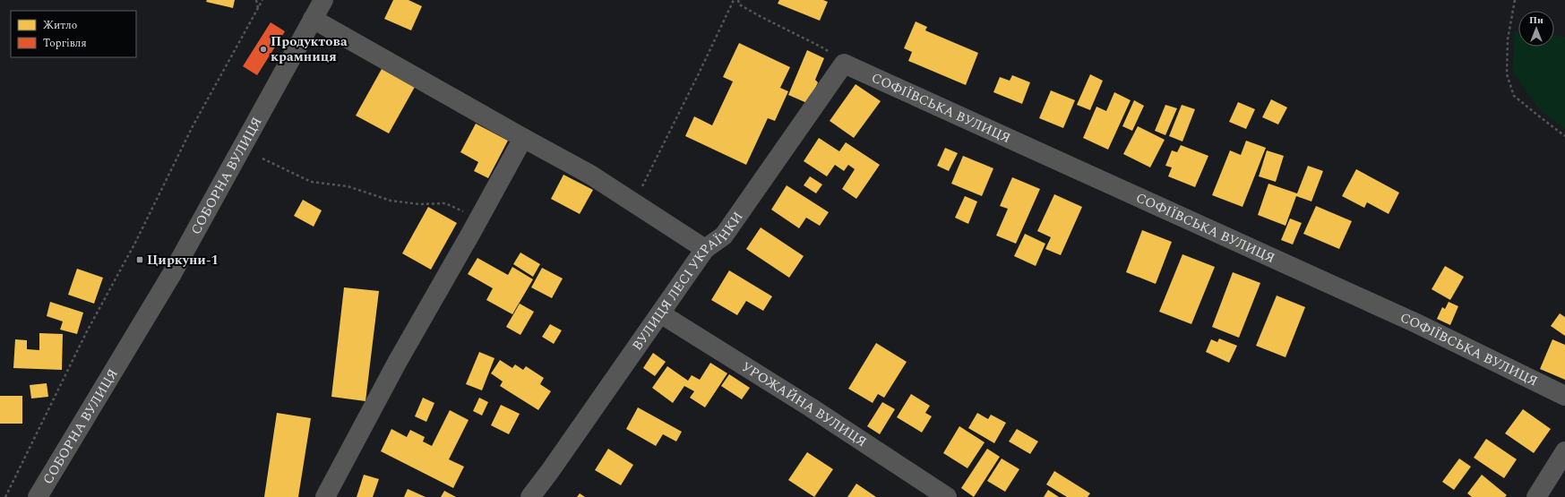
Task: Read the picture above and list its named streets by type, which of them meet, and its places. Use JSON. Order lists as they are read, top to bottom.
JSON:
{
  "streets": {
    "street": [
      "СОФІЇВСЬКА ВУЛИЦЯ",
      "СОБОРНА ВУЛИЦЯ",
      "ВУЛИЦЯ ЛЕСІ УКРАЇНКИ",
      "УРОЖАЙНА ВУЛИЦЯ"
    ]
  },
  "crossings": [
    ["СОФІЇВСЬКА ВУЛИЦЯ", "ВУЛИЦЯ ЛЕСІ УКРАЇНКИ"],
    ["ВУЛИЦЯ ЛЕСІ УКРАЇНКИ", "УРОЖАЙНА ВУЛИЦЯ"]
  ],
  "places": {
    "other": ["Продуктова крамниця"],
    "transit": ["Циркуни-1"]
  },
  "legend": ["Житло", "Торгівля"],
  "north": "top"
}
